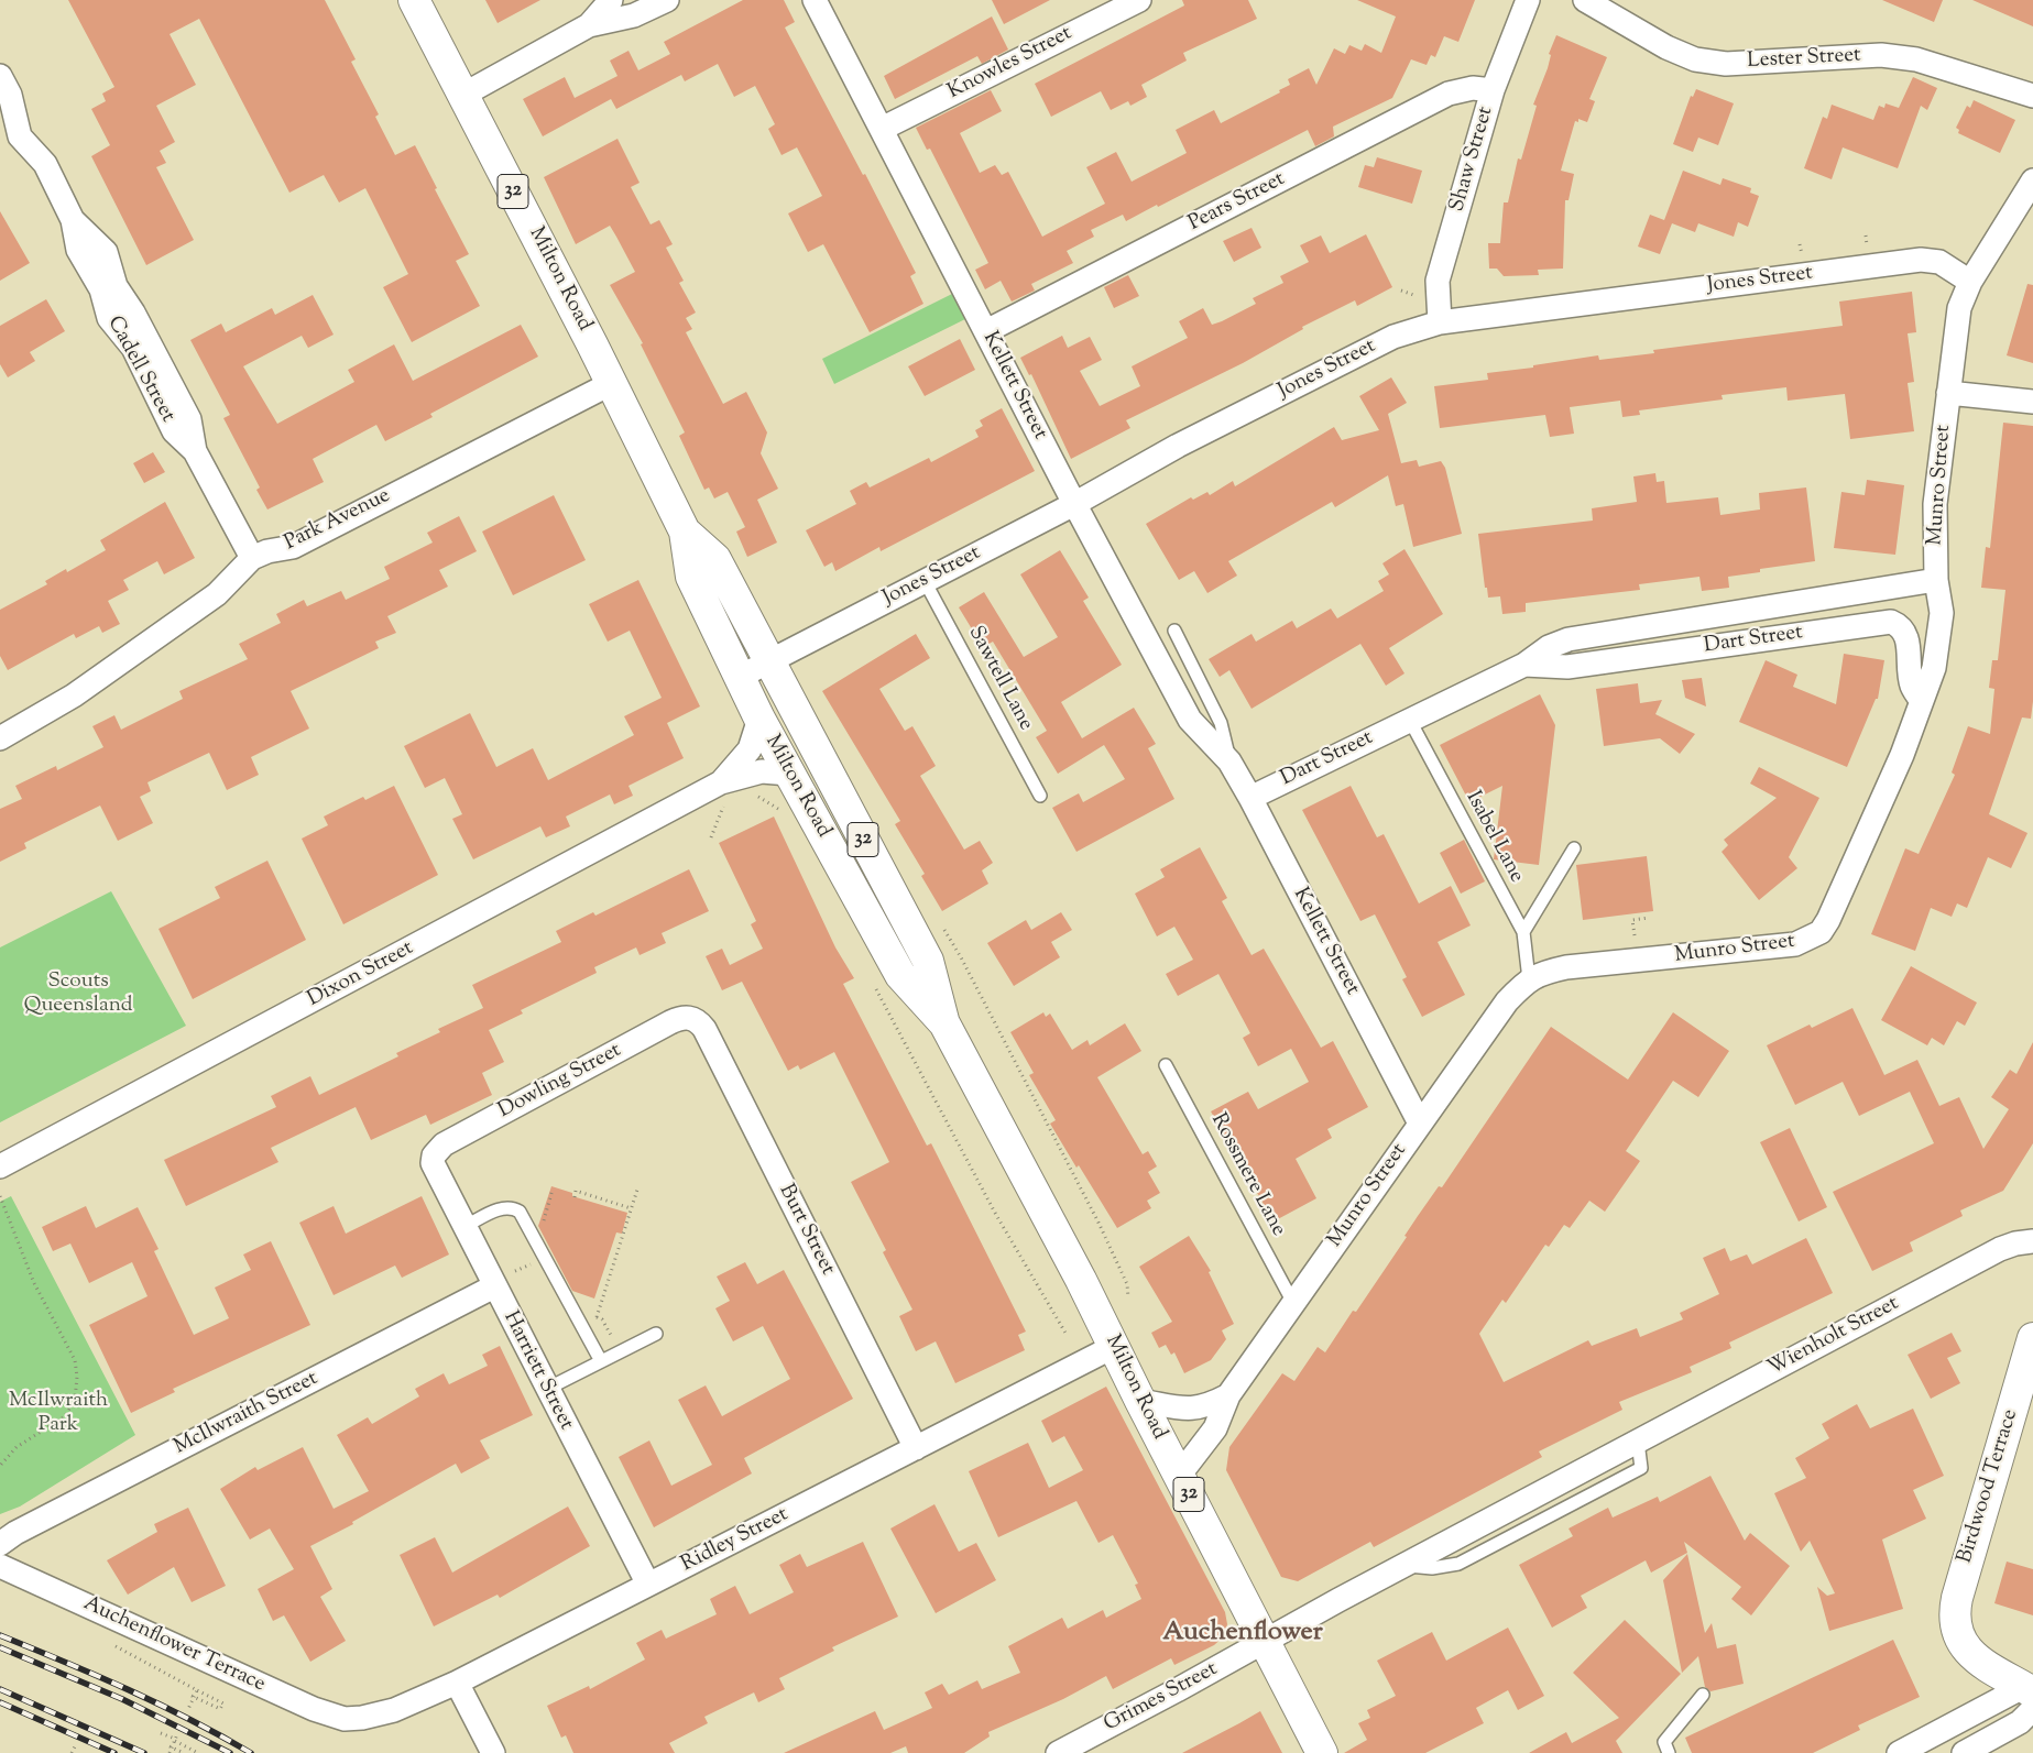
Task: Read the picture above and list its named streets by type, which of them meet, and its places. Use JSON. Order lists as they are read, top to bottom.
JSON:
{
  "streets": {
    "main road": ["32", "Milton Road", "Birdwood Terrace"],
    "street": [
      "Lester Street",
      "Knowles Street",
      "Shaw Street",
      "Pears Street",
      "Jones Street",
      "Cadell Street",
      "Kellett Street",
      "Munro Street",
      "Park Avenue",
      "Dart Street",
      "Dixon Street",
      "Dowling Street",
      "Burt Street",
      "Wienholt Street",
      "Harriett Street",
      "McIlwraith Street",
      "Ridley Street",
      "Auchenflower Terrace",
      "Grimes Street"
    ],
    "lane": ["Sawtell Lane", "Isabel Lane", "Rossmere Lane"]
  },
  "crossings": [
    ["Knowles Street", "Kellett Street"],
    ["Shaw Street", "Pears Street"],
    ["Shaw Street", "Jones Street"],
    ["Pears Street", "Kellett Street"],
    ["Milton Road", "Jones Street"],
    ["Milton Road", "Munro Street"],
    ["Milton Road", "Park Avenue"],
    ["Milton Road", "Dixon Street"],
    ["Milton Road", "Wienholt Street"],
    ["Milton Road", "Ridley Street"],
    ["Milton Road", "Grimes Street"],
    ["Jones Street", "Kellett Street"],
    ["Jones Street", "Munro Street"],
    ["Jones Street", "Sawtell Lane"],
    ["Cadell Street", "Park Avenue"],
    ["Kellett Street", "Munro Street"],
    ["Kellett Street", "Dart Street"],
    ["Munro Street", "Dart Street"],
    ["Munro Street", "Isabel Lane"],
    ["Munro Street", "Rossmere Lane"],
    ["Dart Street", "Isabel Lane"],
    ["Dowling Street", "Burt Street"],
    ["Dowling Street", "Harriett Street"],
    ["Burt Street", "Ridley Street"],
    ["Wienholt Street", "Grimes Street"],
    ["Harriett Street", "McIlwraith Street"],
    ["Harriett Street", "Ridley Street"],
    ["Ridley Street", "Auchenflower Terrace"]
  ],
  "districts": ["Auchenflower"],
  "parks": ["Scouts Queensland", "McIlwraith Park"]
}
